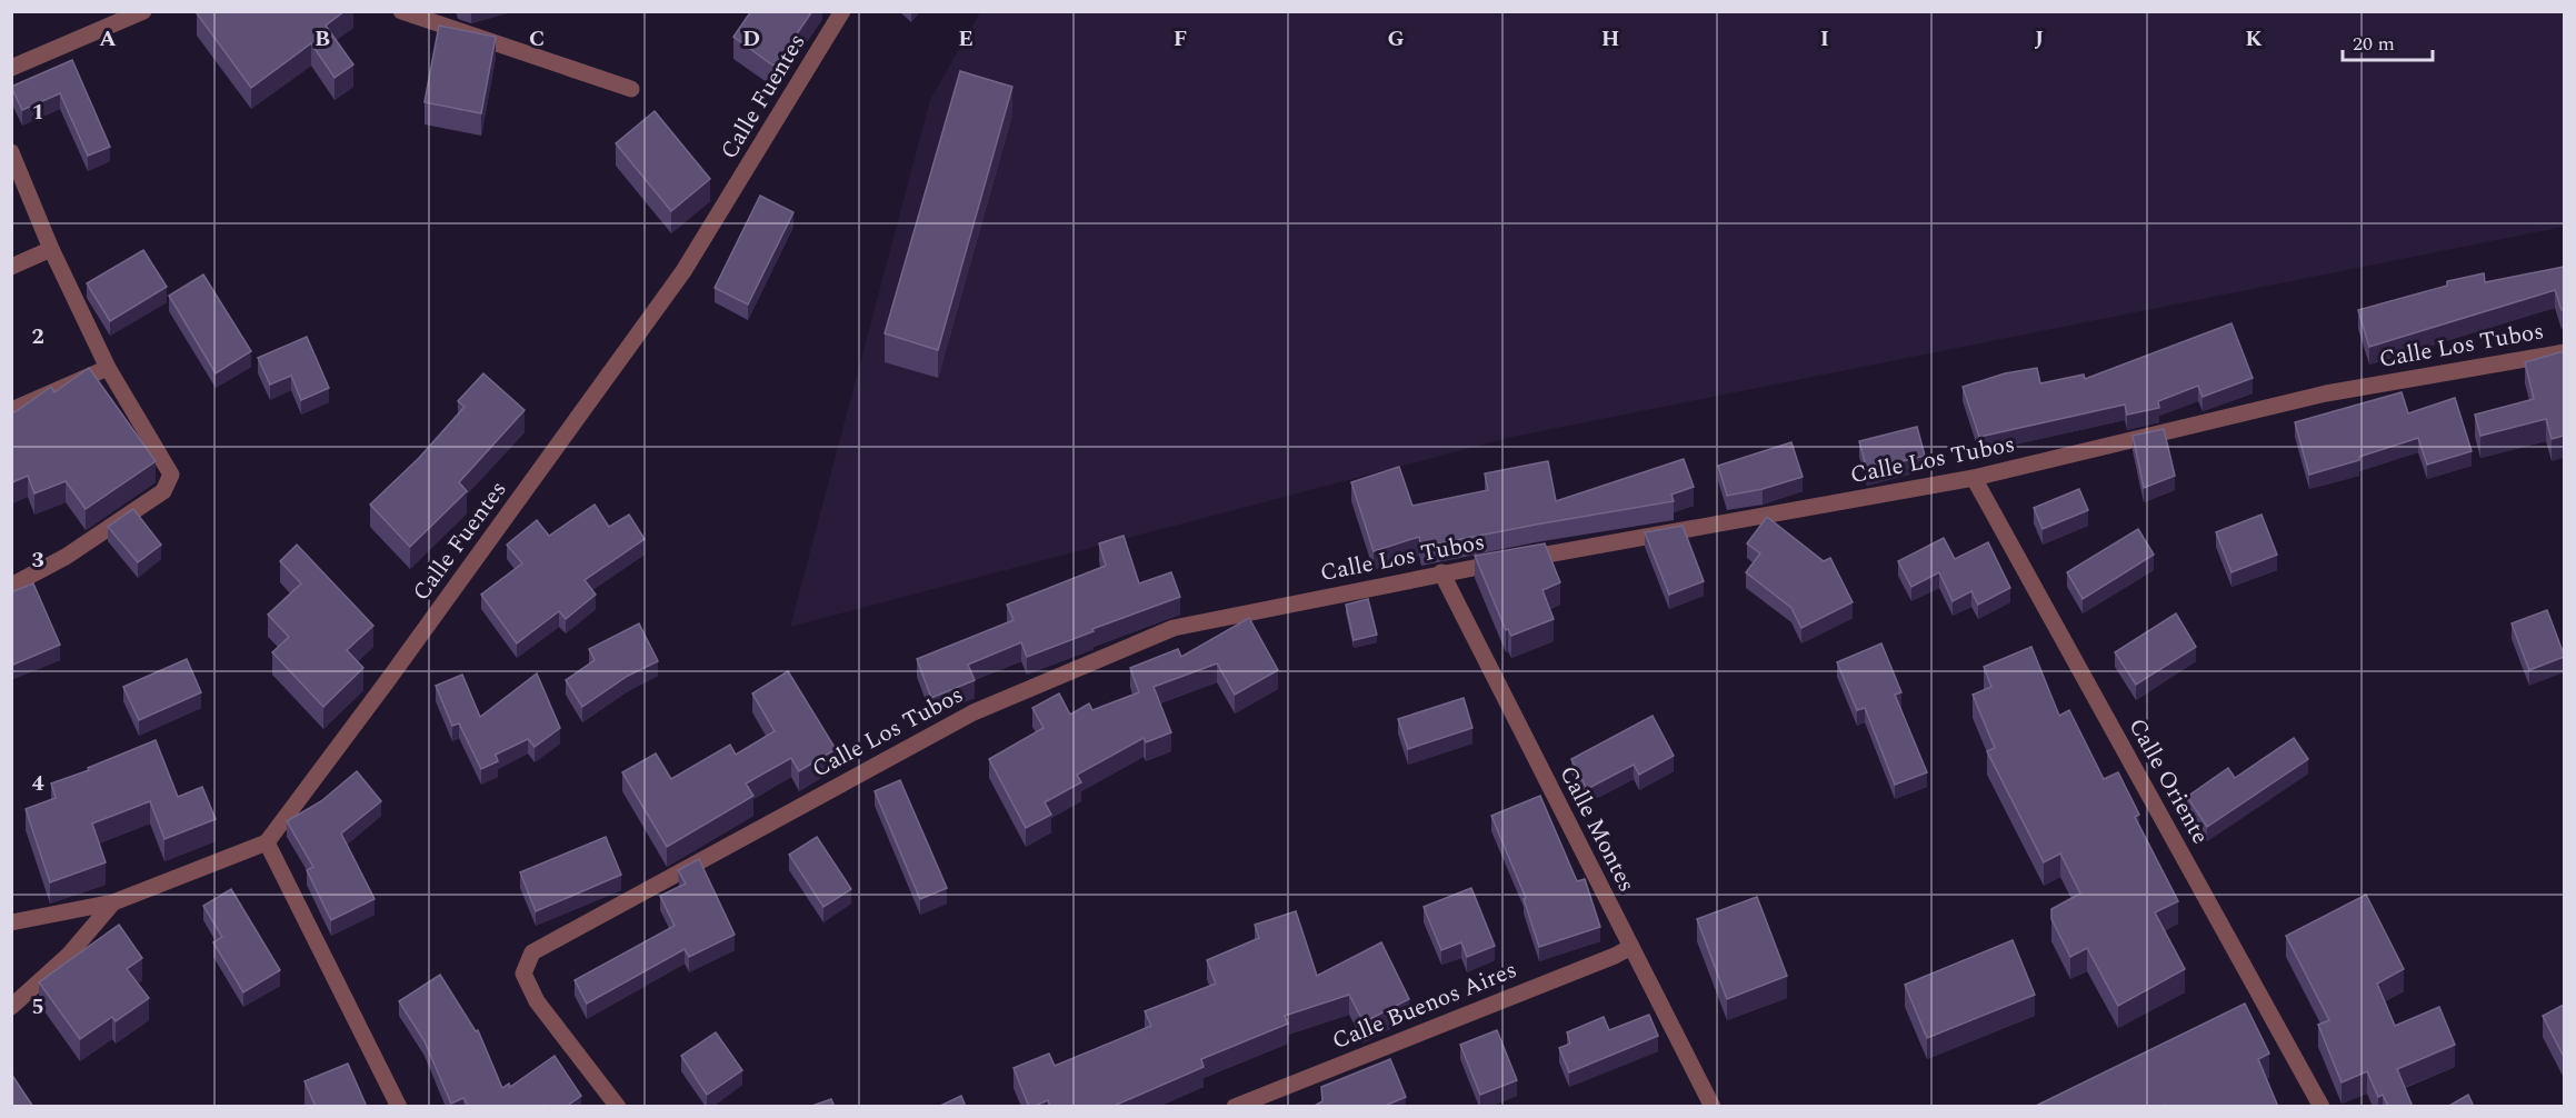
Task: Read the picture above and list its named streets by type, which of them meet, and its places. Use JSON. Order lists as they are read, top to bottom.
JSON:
{
  "streets": {
    "street": [
      "Calle Fuentes",
      "Calle Los Tubos",
      "Calle Oriente",
      "Calle Montes",
      "Calle Buenos Aires"
    ]
  },
  "crossings": [
    ["Calle Los Tubos", "Calle Oriente"],
    ["Calle Los Tubos", "Calle Montes"],
    ["Calle Montes", "Calle Buenos Aires"]
  ],
  "scale_bar": "20 m",
  "grid": {
    "columns": [
      "A",
      "B",
      "C",
      "D",
      "E",
      "F",
      "G",
      "H",
      "I",
      "J",
      "K"
    ],
    "rows": [
      "1",
      "2",
      "3",
      "4",
      "5"
    ]
  }
}
